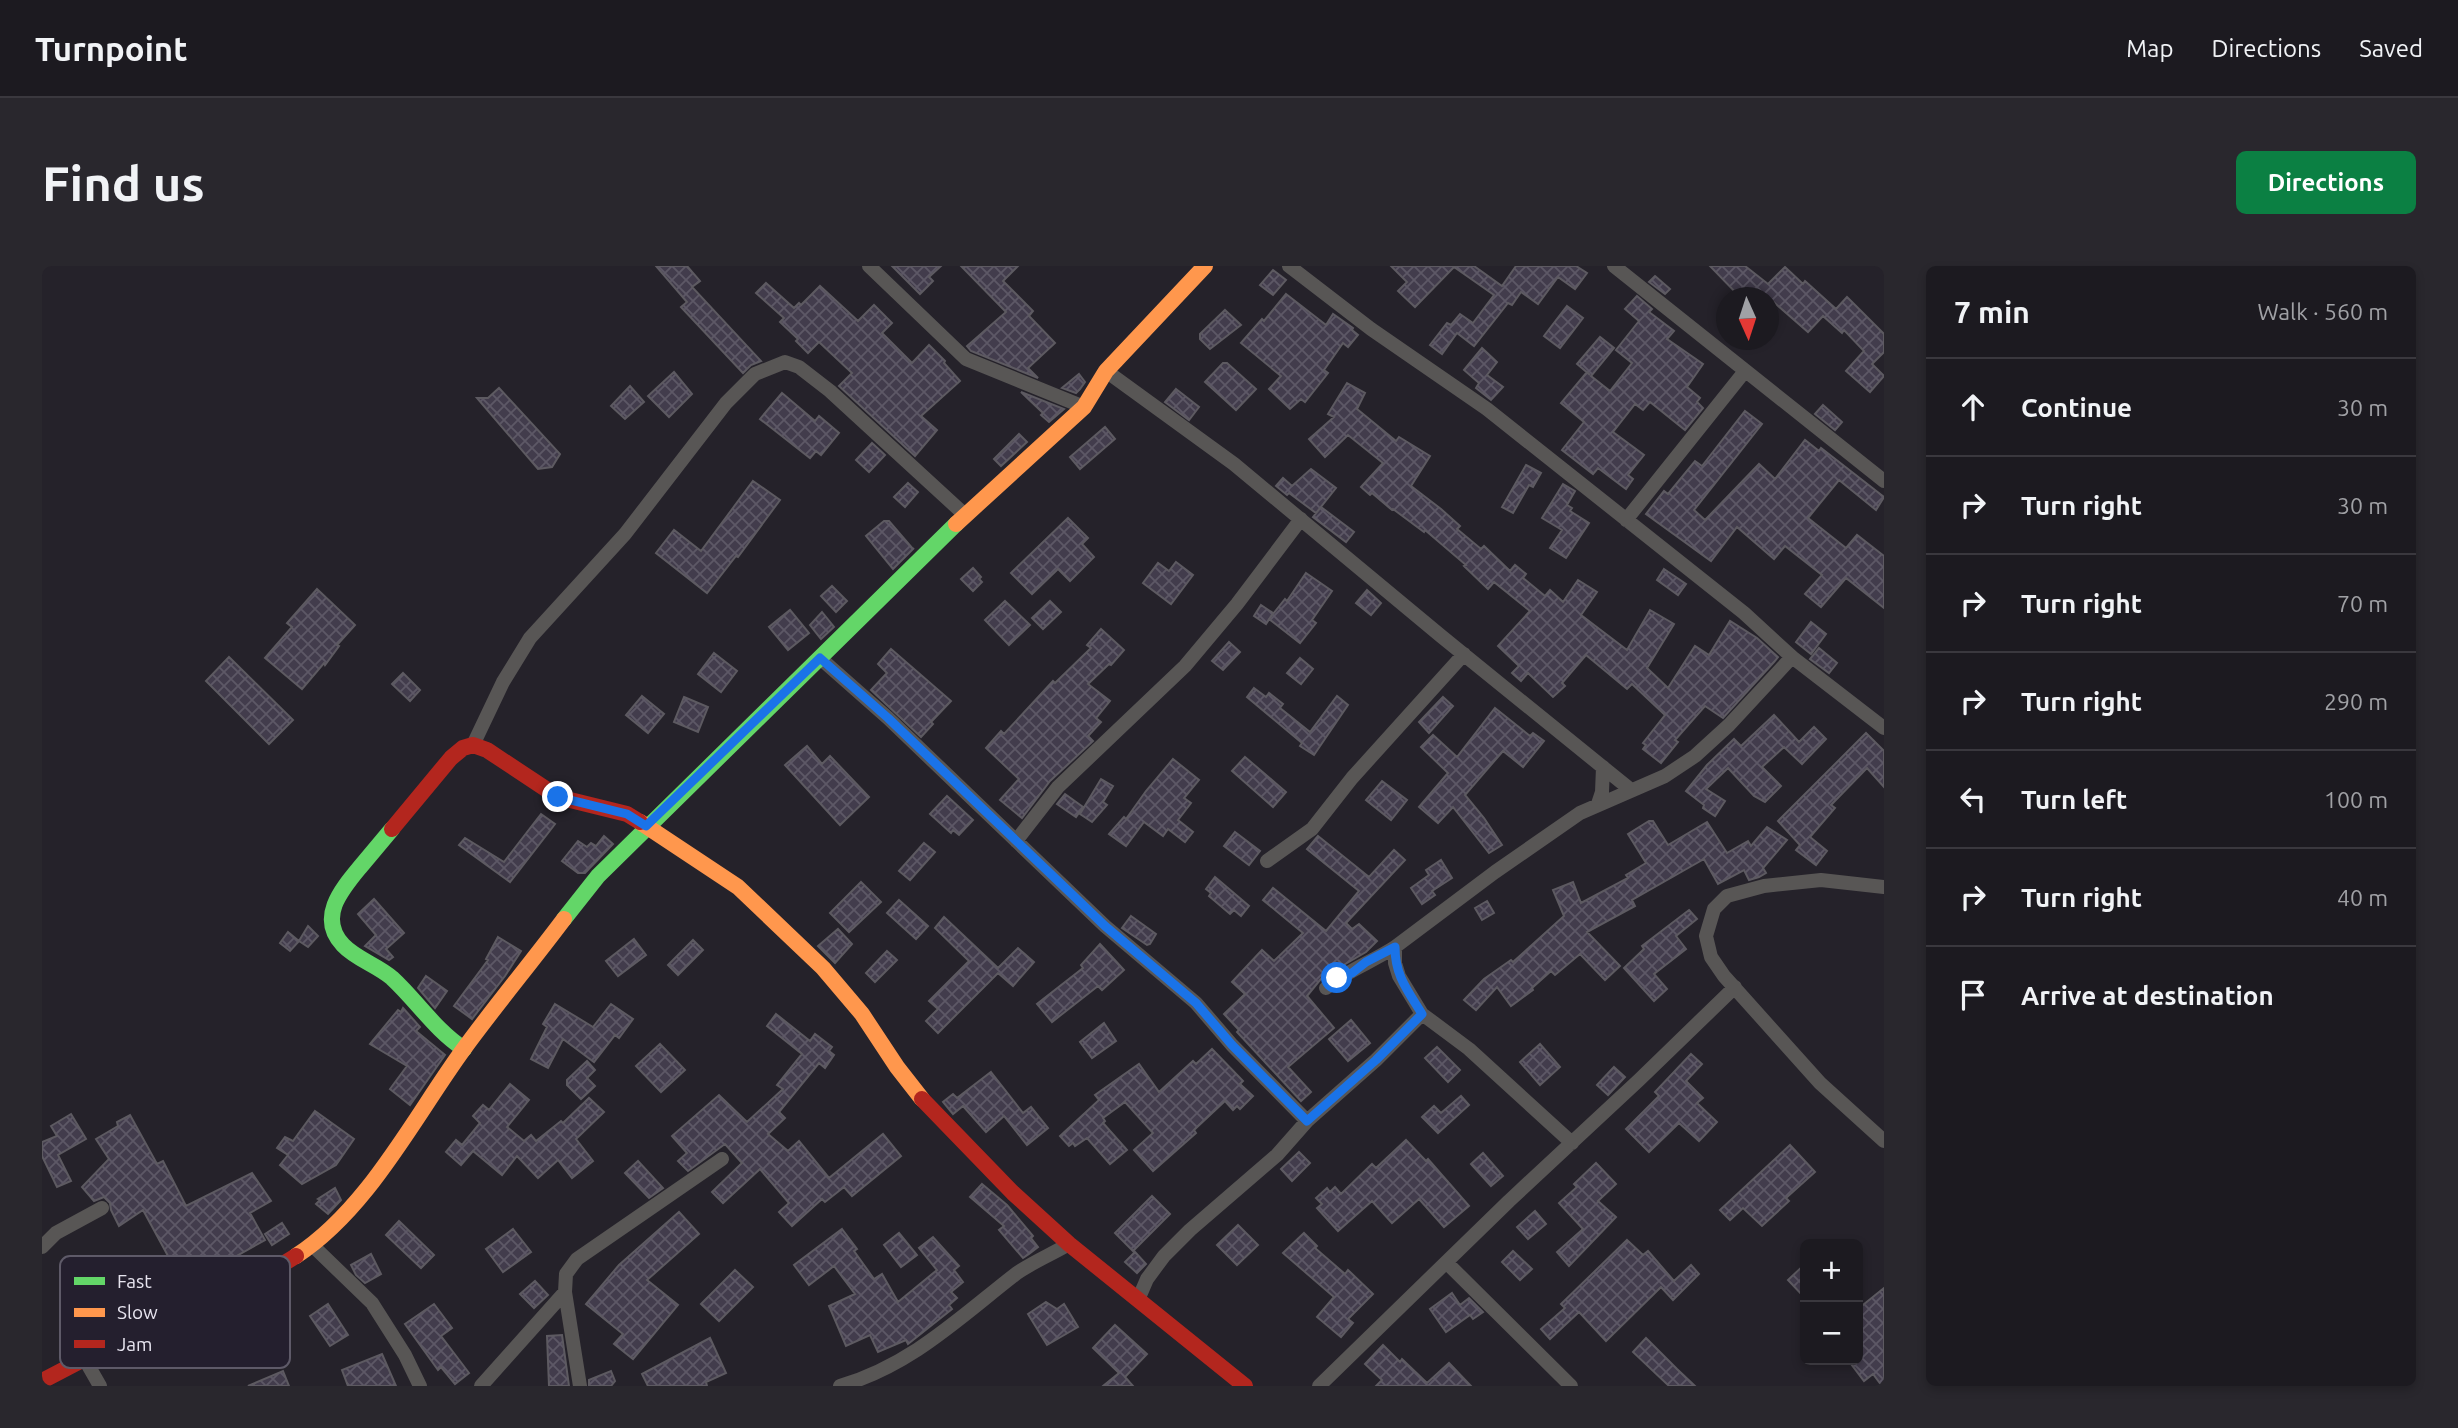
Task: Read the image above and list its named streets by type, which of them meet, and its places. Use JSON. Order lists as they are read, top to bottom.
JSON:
{
  "legend": ["Fast", "Slow", "Jam"],
  "north": "bottom",
  "page": {
    "header": "Turnpoint",
    "nav": ["Map", "Directions", "Saved"],
    "buttons": "Directions",
    "title": "Find us",
    "heading": ["7 min", "Walk · 560 m"],
    "list": [
      ["Continue", "30 m"],
      ["Turn right", "30 m"],
      ["Turn right", "70 m"],
      ["Turn right", "290 m"],
      ["Turn left", "100 m"],
      ["Turn right", "40 m"],
      "Arrive at destination"
    ],
    "map_buttons": ["+", "−"]
  }
}
